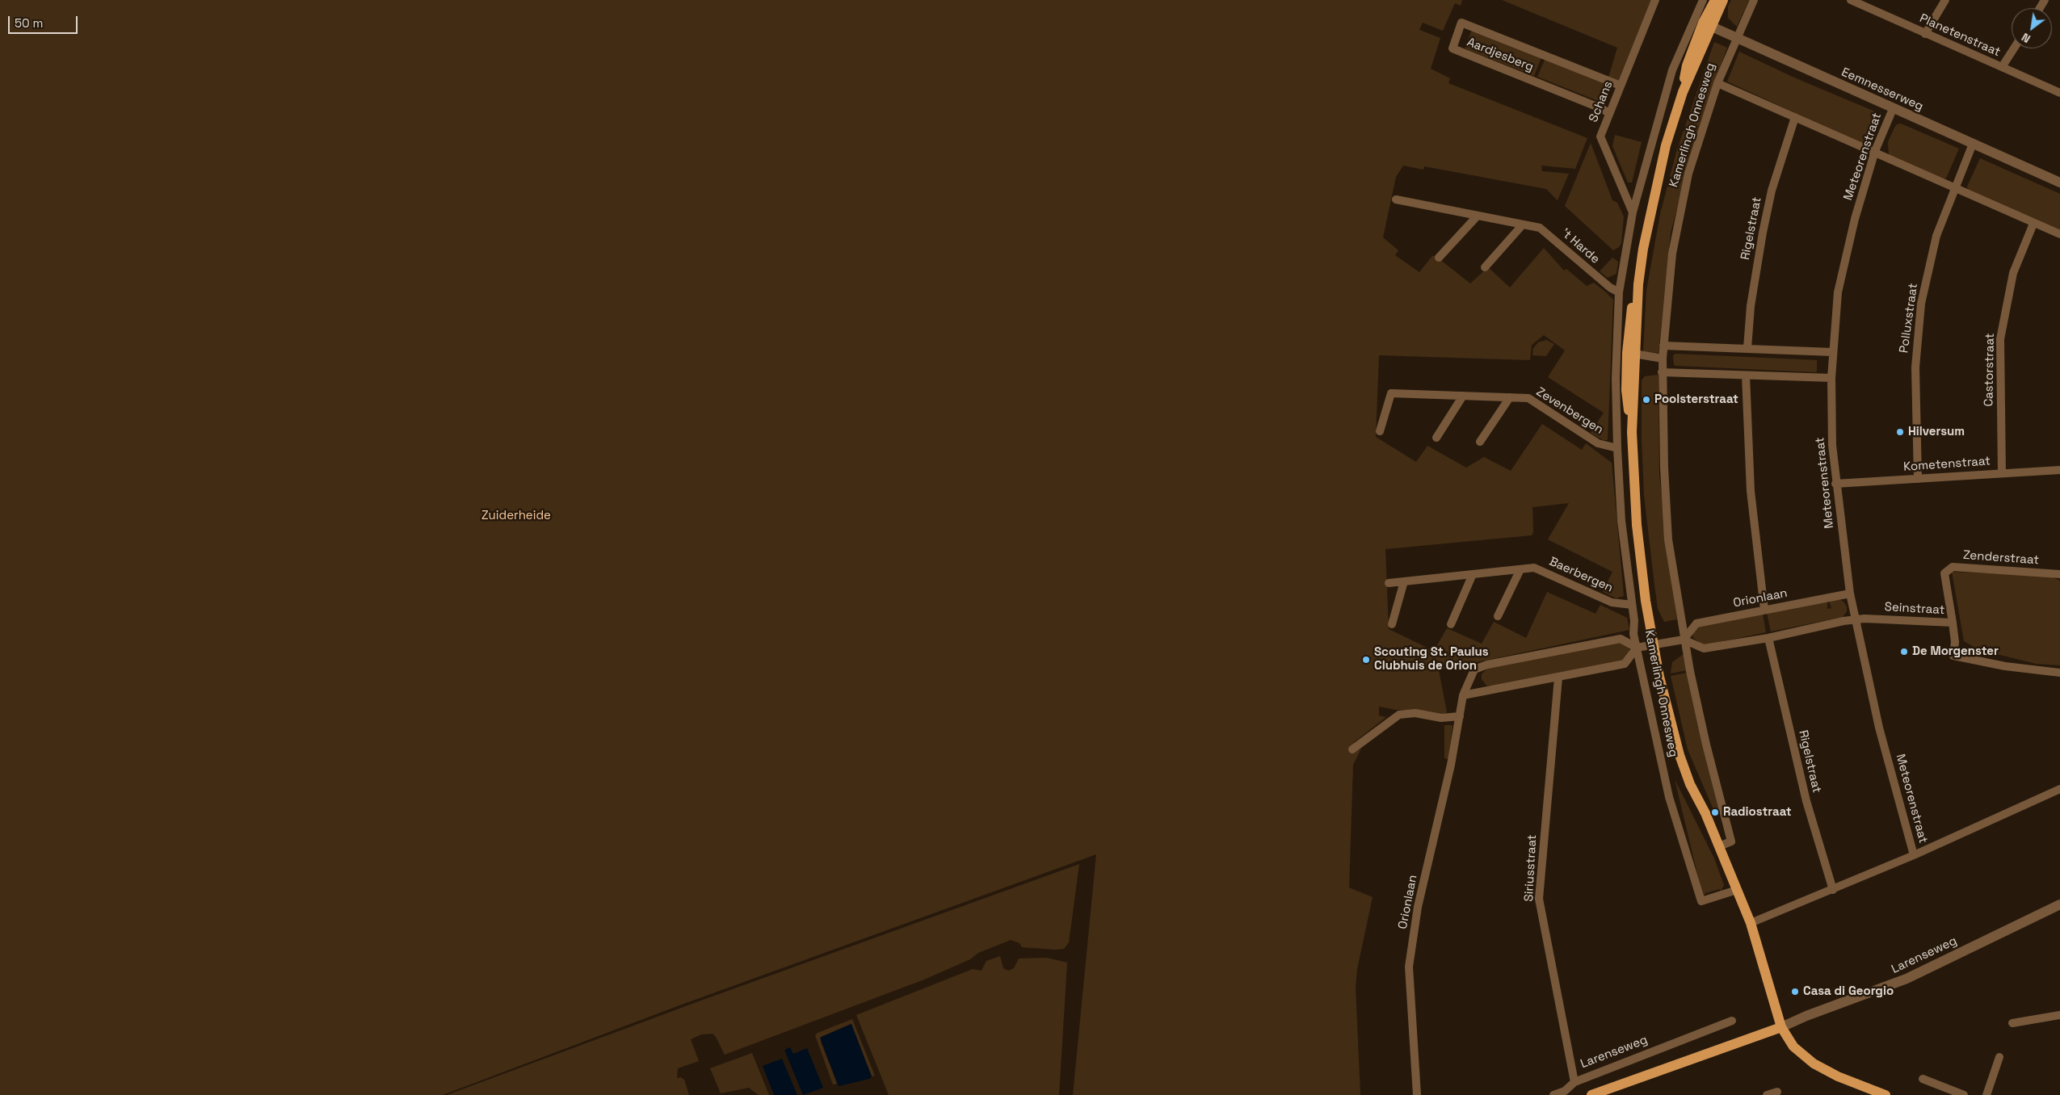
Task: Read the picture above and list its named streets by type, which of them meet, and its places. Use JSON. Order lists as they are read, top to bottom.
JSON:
{
  "streets": {
    "main road": ["Kamerlingh Onnesweg"],
    "street": [
      "Planetenstraat",
      "Aardjesberg",
      "Eemnesserweg",
      "Schans",
      "Meteorenstraat",
      "Rigelstraat",
      "'t Harde",
      "Polluxstraat",
      "Castorstraat",
      "Zevenbergen",
      "Kometenstraat",
      "Zenderstraat",
      "Baerbergen",
      "Orionlaan",
      "Seinstraat",
      "Siriusstraat",
      "Larenseweg"
    ]
  },
  "crossings": [
    ["Aardjesberg", "Schans"],
    ["Eemnesserweg", "Kamerlingh Onnesweg"],
    ["Eemnesserweg", "Meteorenstraat"],
    ["Eemnesserweg", "Polluxstraat"],
    ["Schans", "Kamerlingh Onnesweg"],
    ["Kamerlingh Onnesweg", "'t Harde"],
    ["Kamerlingh Onnesweg", "Zevenbergen"],
    ["Kamerlingh Onnesweg", "Baerbergen"],
    ["Kamerlingh Onnesweg", "Orionlaan"],
    ["Kamerlingh Onnesweg", "Larenseweg"],
    ["Meteorenstraat", "Kometenstraat"],
    ["Meteorenstraat", "Orionlaan"],
    ["Meteorenstraat", "Seinstraat"],
    ["Polluxstraat", "Kometenstraat"],
    ["Castorstraat", "Kometenstraat"],
    ["Zenderstraat", "Seinstraat"],
    ["Siriusstraat", "Larenseweg"]
  ],
  "parks": ["Zuiderheide"],
  "places": [
    "Poolsterstraat",
    "Hilversum",
    "De Morgenster",
    "Scouting St. Paulus Clubhuis de Orion",
    "Radiostraat",
    "Casa di Georgio"
  ],
  "scale_bar": "50 m",
  "north": "bottom left"
}
